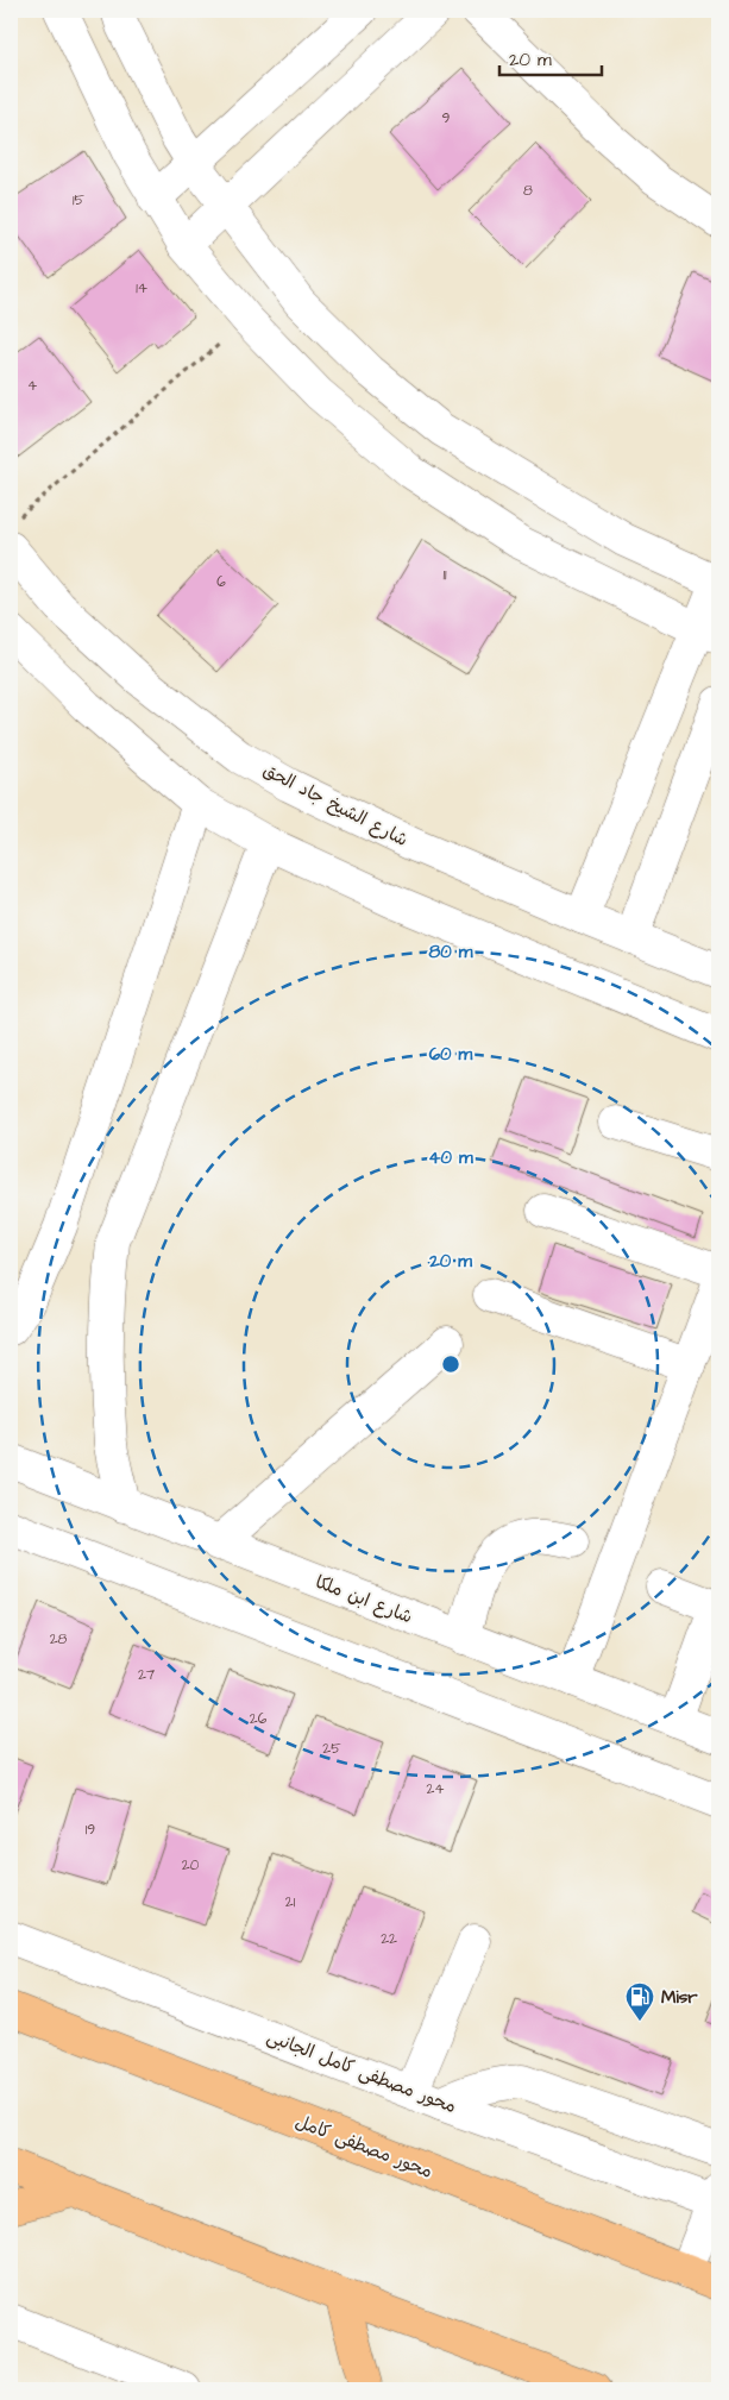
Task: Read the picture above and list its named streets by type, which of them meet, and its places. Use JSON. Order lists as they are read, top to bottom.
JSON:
{
  "streets": {
    "main road": ["محور مصطفى كامل"],
    "street": ["شارع الشيخ جاد الحق", "شارع ابن ملكا", "محور مصطفى كامل الجانبى"]
  },
  "places": {
    "fuel station": ["Misr"]
  },
  "house_numbers": [
    "9",
    "8",
    "15",
    "14",
    "4",
    "11",
    "6",
    "28",
    "27",
    "26",
    "25",
    "24",
    "19",
    "20",
    "21",
    "22"
  ],
  "scale_bar": "20 m",
  "rings": [
    "80 m",
    "60 m",
    "40 m",
    "20 m"
  ]
}
